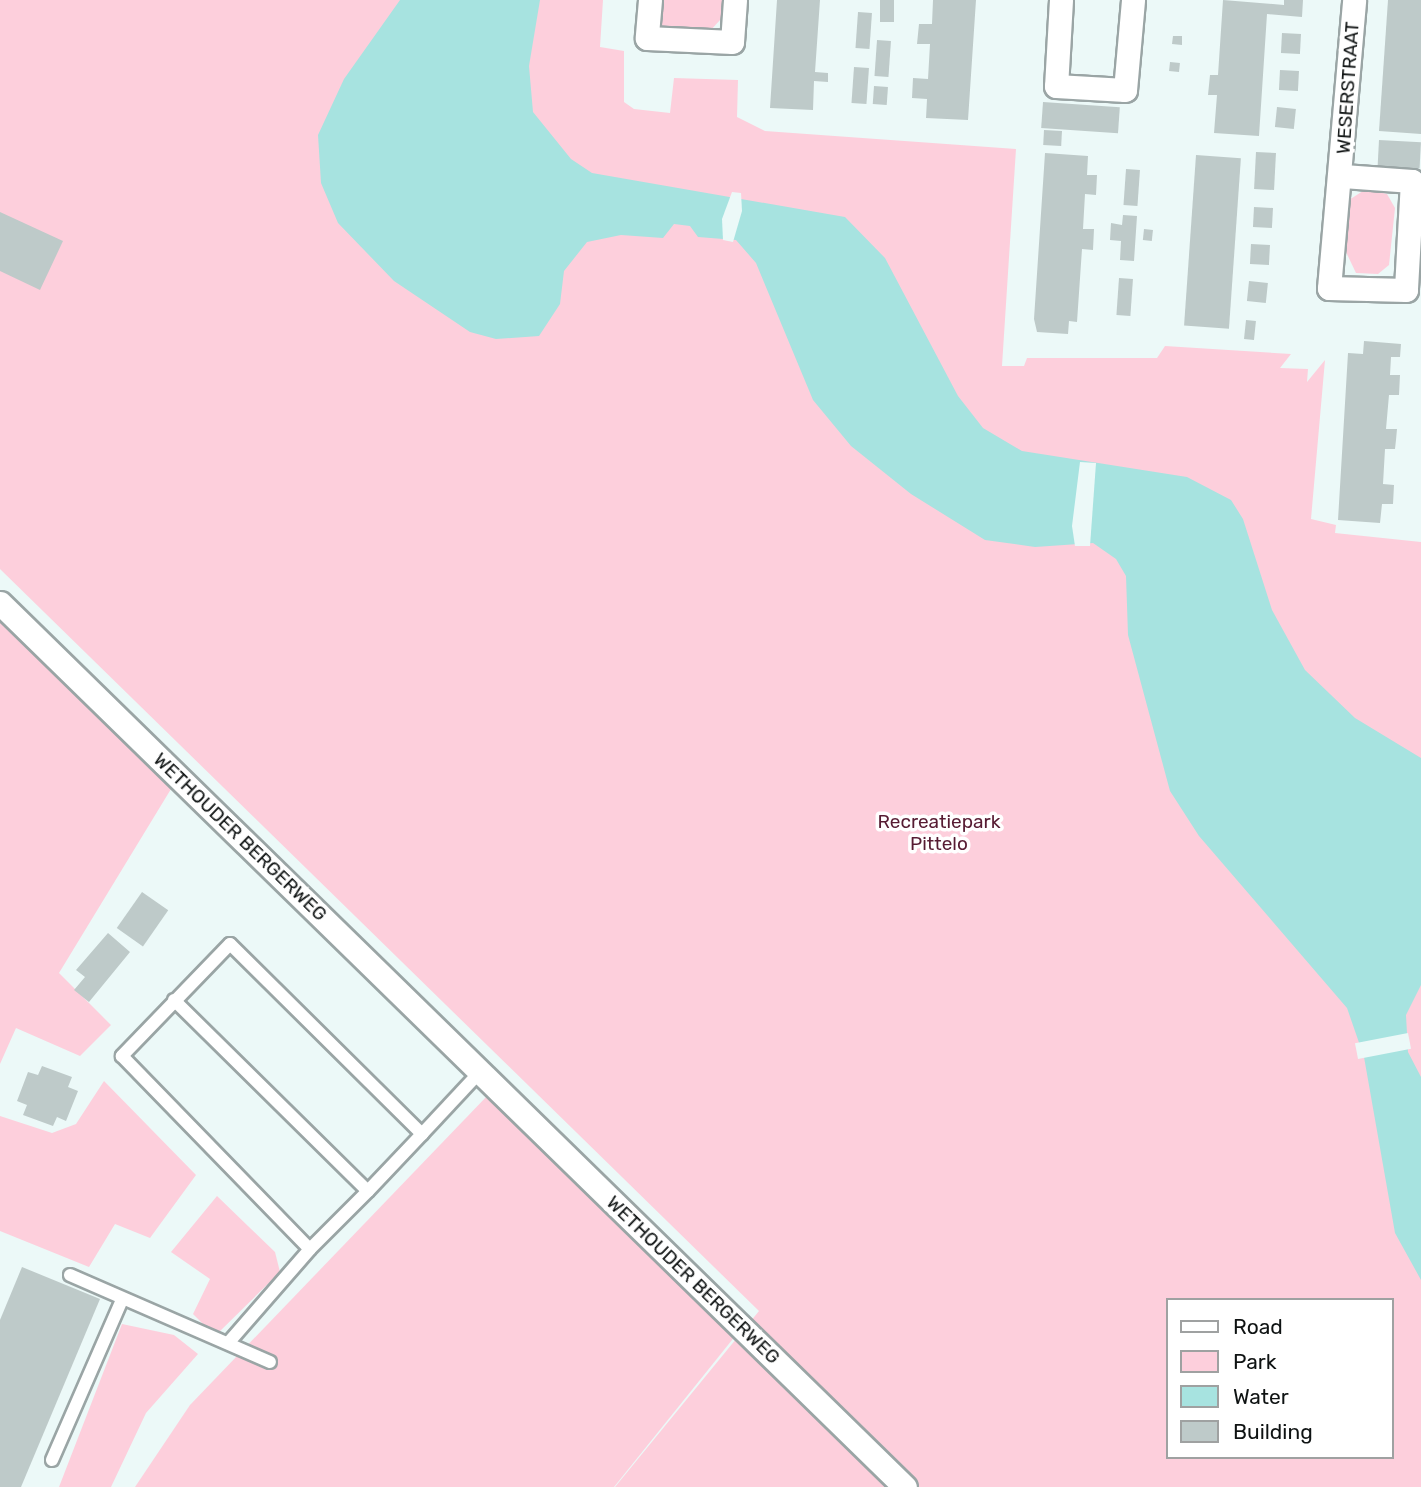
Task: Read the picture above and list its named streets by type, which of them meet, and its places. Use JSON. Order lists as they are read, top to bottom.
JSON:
{
  "streets": {
    "street": ["WESERSTRAAT", "WETHOUDER BERGERWEG"]
  },
  "parks": ["Recreatiepark Pittelo"],
  "legend": [
    "Road",
    "Park",
    "Water",
    "Building"
  ]
}
